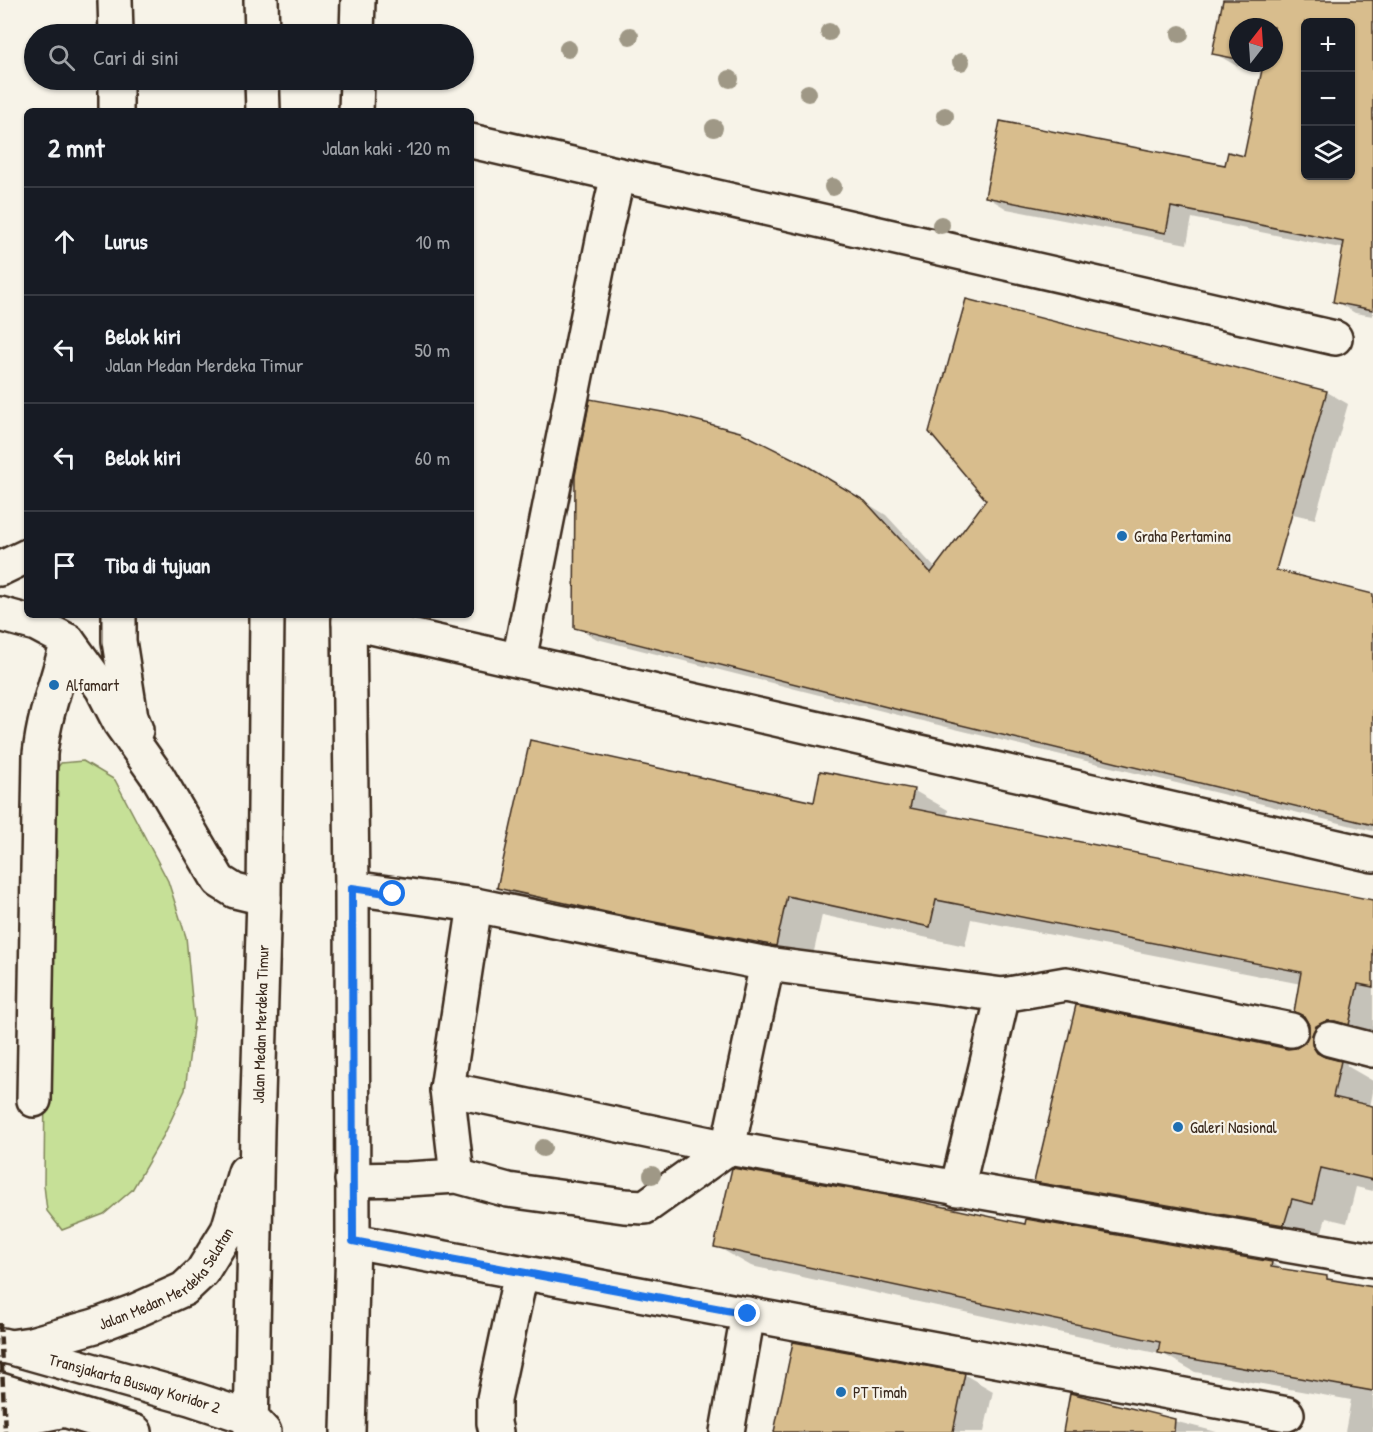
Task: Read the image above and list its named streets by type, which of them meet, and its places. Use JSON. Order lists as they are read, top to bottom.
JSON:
{
  "streets": {
    "main road": ["Jalan Medan Merdeka Timur", "Jalan Medan Merdeka Selatan", "Transjakarta Busway Koridor 2"]
  },
  "crossings": [
    ["Jalan Medan Merdeka Timur", "Jalan Medan Merdeka Selatan"],
    ["Jalan Medan Merdeka Timur", "Transjakarta Busway Koridor 2"],
    ["Jalan Medan Merdeka Selatan", "Transjakarta Busway Koridor 2"]
  ],
  "places": [
    "Graha Pertamina",
    "Alfamart",
    "Galeri Nasional",
    "PT Timah"
  ],
  "north": "top",
  "page": {
    "map_buttons": ["+", "−"],
    "search": "Cari di sini",
    "heading": ["2 mnt", "Jalan kaki · 120 m"],
    "list": [
      ["Lurus", "10 m"],
      ["Belok kiri", "Jalan Medan Merdeka Timur", "50 m"],
      ["Belok kiri", "60 m"],
      "Tiba di tujuan"
    ]
  }
}
